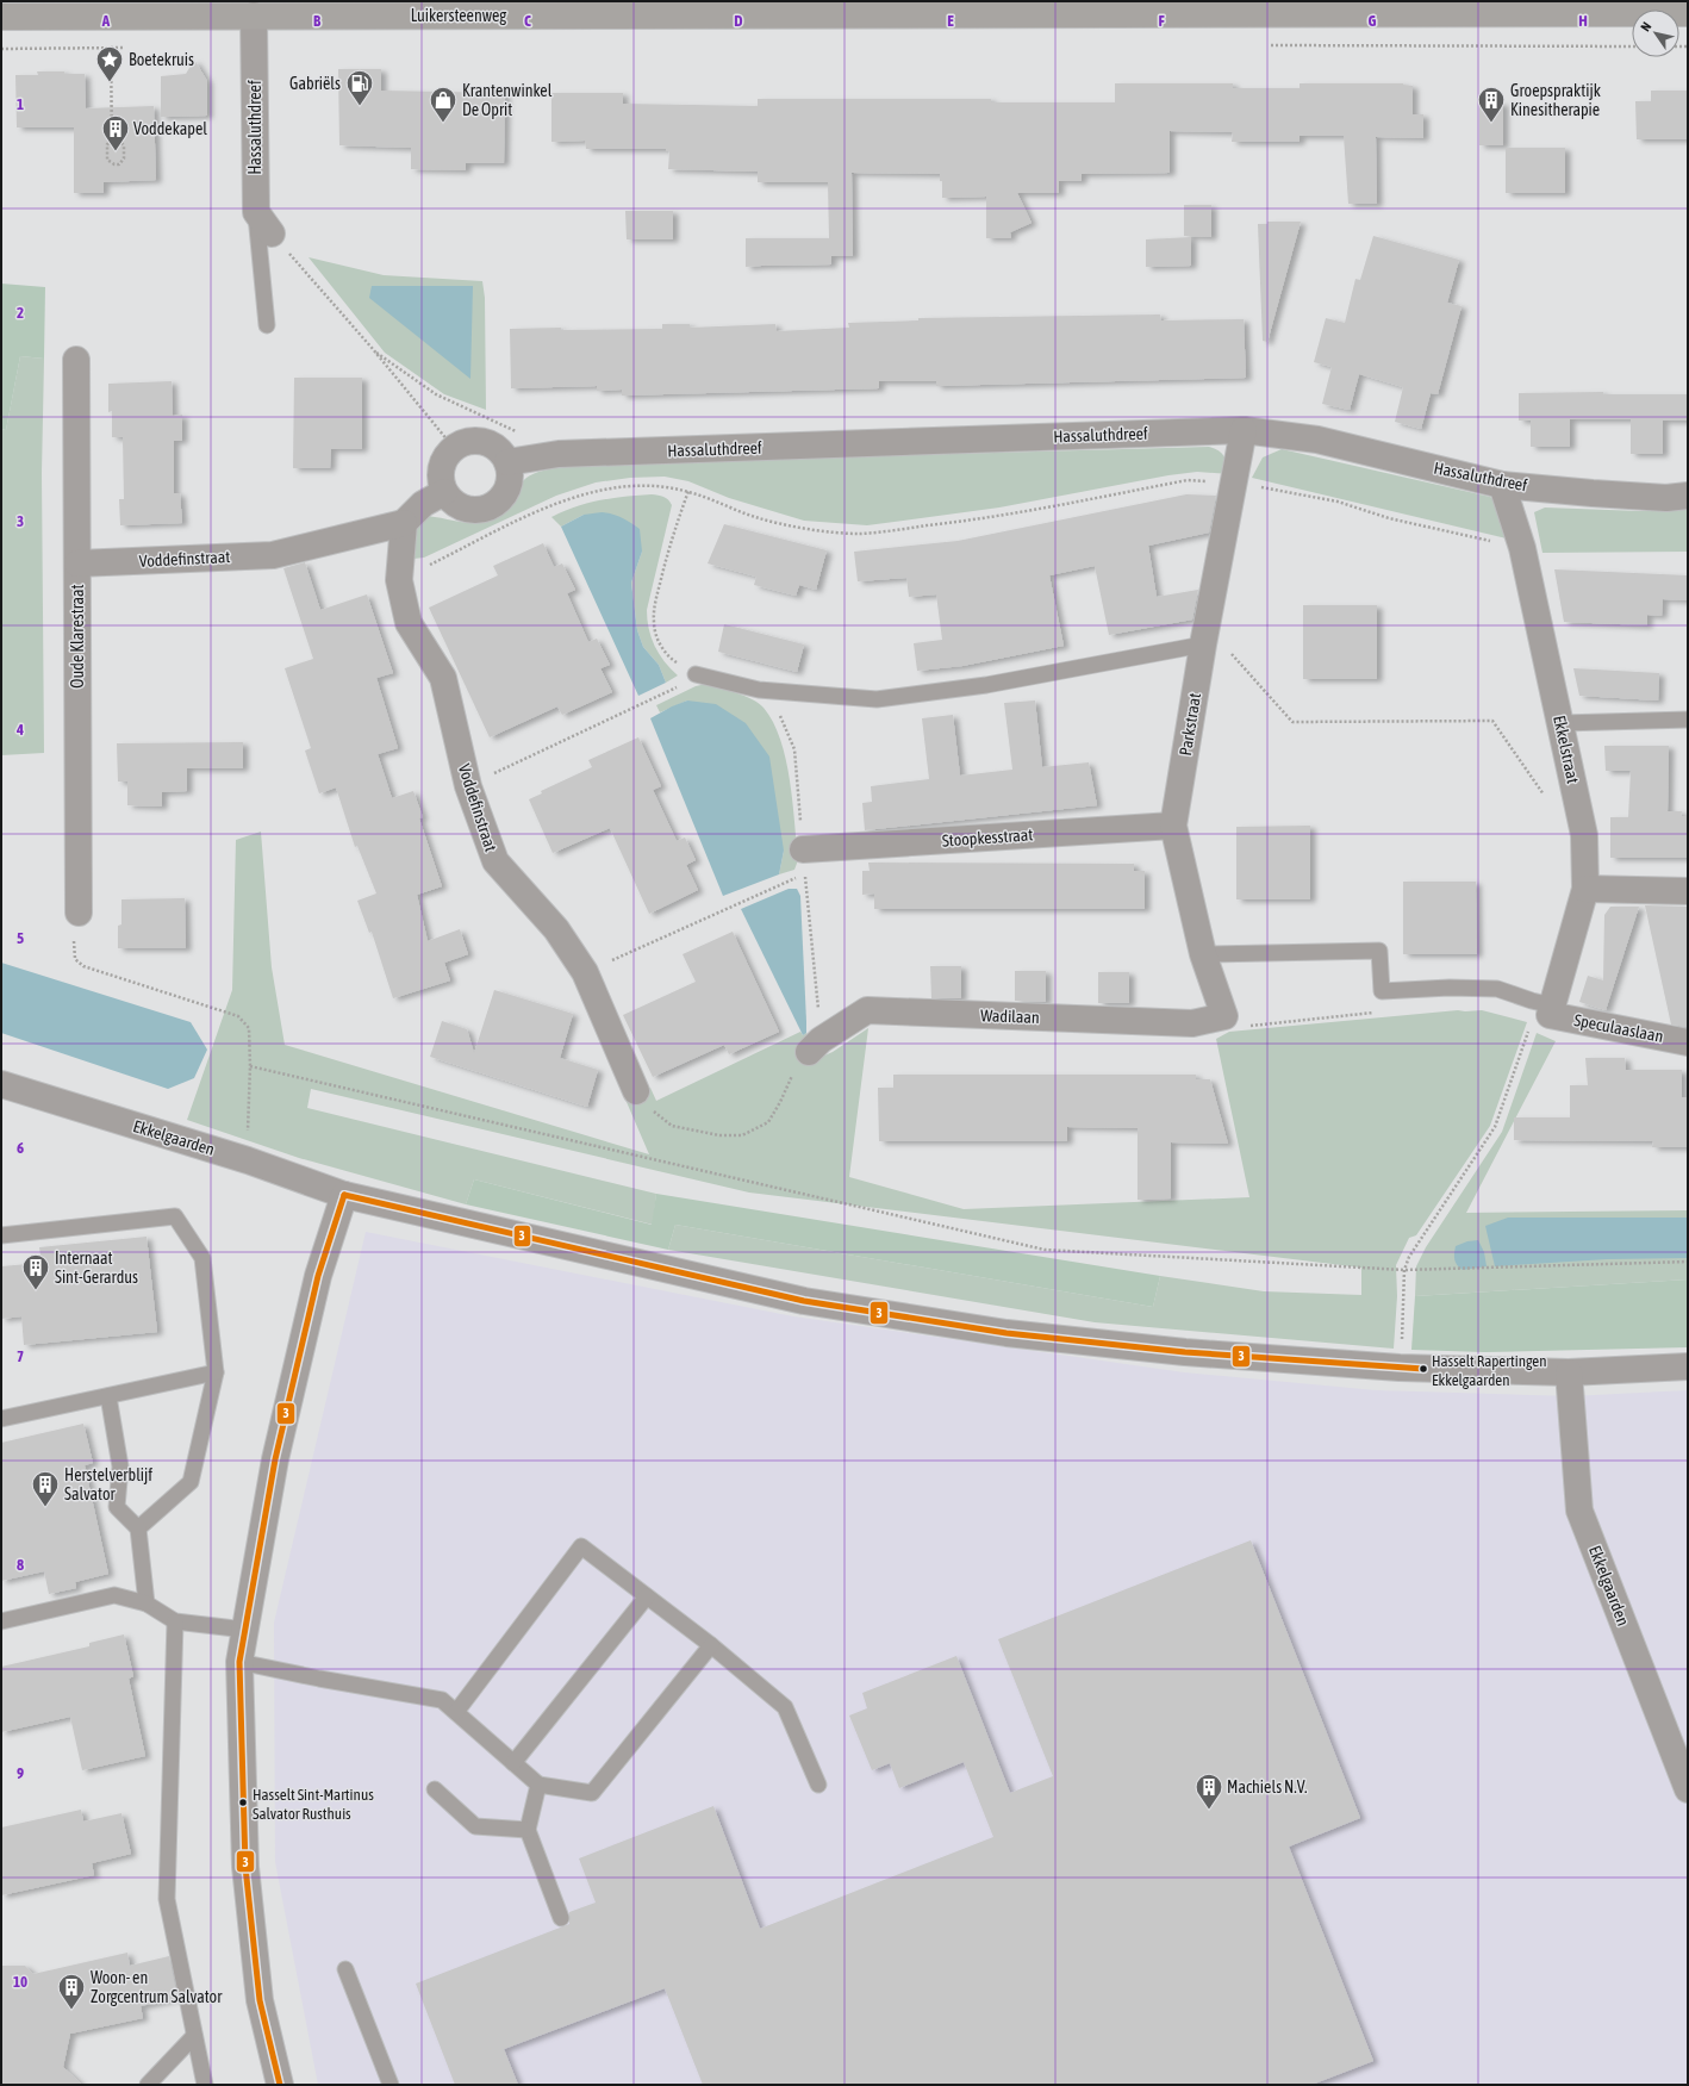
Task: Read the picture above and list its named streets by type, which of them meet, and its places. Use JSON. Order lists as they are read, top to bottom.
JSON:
{
  "streets": {
    "main road": ["Luikersteenweg"],
    "street": [
      "Hassaluthdreef",
      "Voddefinstraat",
      "Oude Klarestraat",
      "Parkstraat",
      "Ekkelstraat",
      "Stoopkesstraat",
      "Wadilaan",
      "Speculaaslaan",
      "Ekkelgaarden"
    ]
  },
  "crossings": [
    ["Luikersteenweg", "Hassaluthdreef"],
    ["Hassaluthdreef", "Parkstraat"],
    ["Hassaluthdreef", "Ekkelstraat"],
    ["Voddefinstraat", "Oude Klarestraat"],
    ["Parkstraat", "Stoopkesstraat"],
    ["Parkstraat", "Wadilaan"],
    ["Ekkelstraat", "Speculaaslaan"]
  ],
  "places": {
    "place": ["Boetekruis"],
    "fuel station": ["Gabriëls"],
    "shop": ["Krantenwinkel De Oprit"],
    "building": [
      "Groepspraktijk Kinesitherapie",
      "Voddekapel",
      "Internaat Sint-Gerardus",
      "Herstelverblijf Salvator",
      "Machiels N.V.",
      "Woon- en Zorgcentrum Salvator"
    ],
    "other": ["Hasselt Rapertingen Ekkelgaarden", "Hasselt Sint-Martinus Salvator Rusthuis"]
  },
  "lines": ["transit line 3"],
  "north": "top left",
  "grid": {
    "columns": [
      "A",
      "B",
      "C",
      "D",
      "E",
      "F",
      "G",
      "H"
    ],
    "rows": [
      "1",
      "2",
      "3",
      "4",
      "5",
      "6",
      "7",
      "8",
      "9",
      "10"
    ]
  }
}
